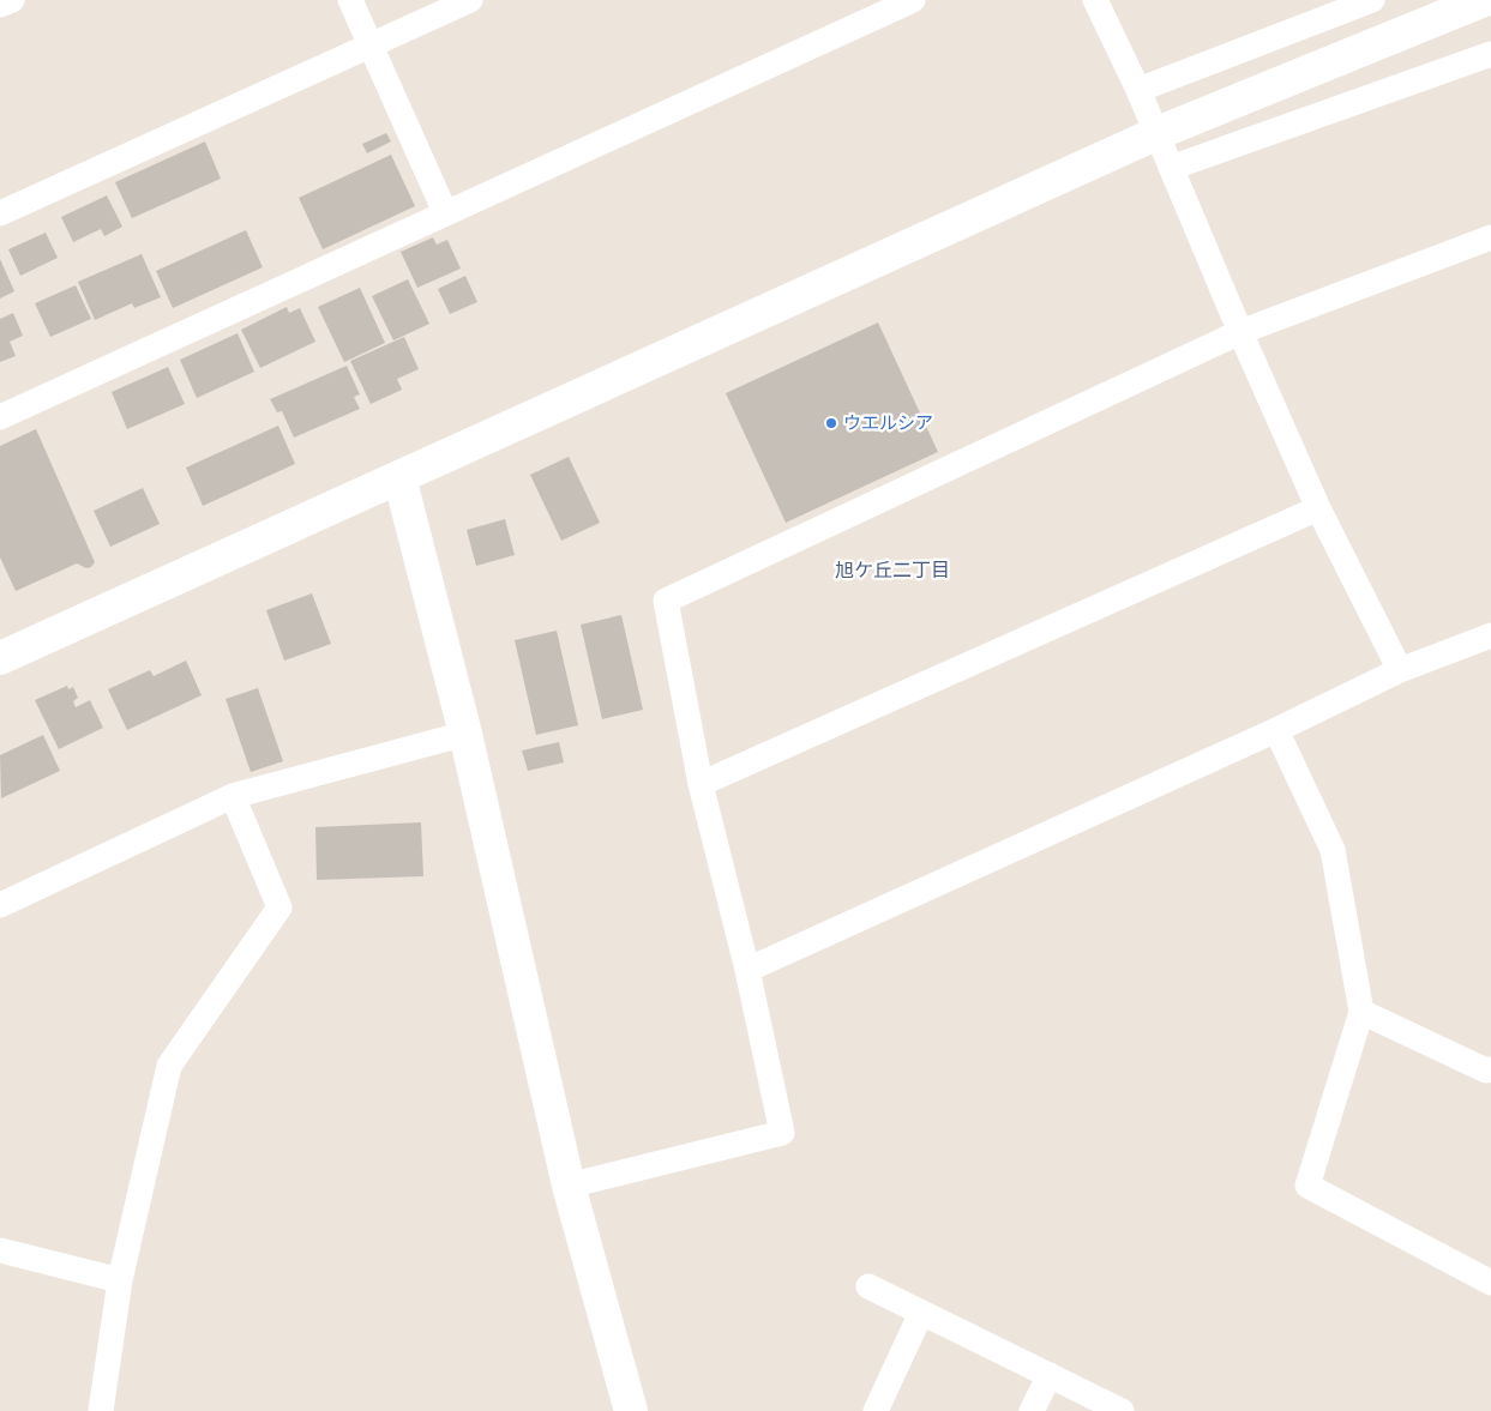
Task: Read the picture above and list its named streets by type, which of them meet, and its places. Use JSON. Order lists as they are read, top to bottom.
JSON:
{
  "districts": ["旭ケ丘二丁目"],
  "places": ["ウエルシア"]
}
